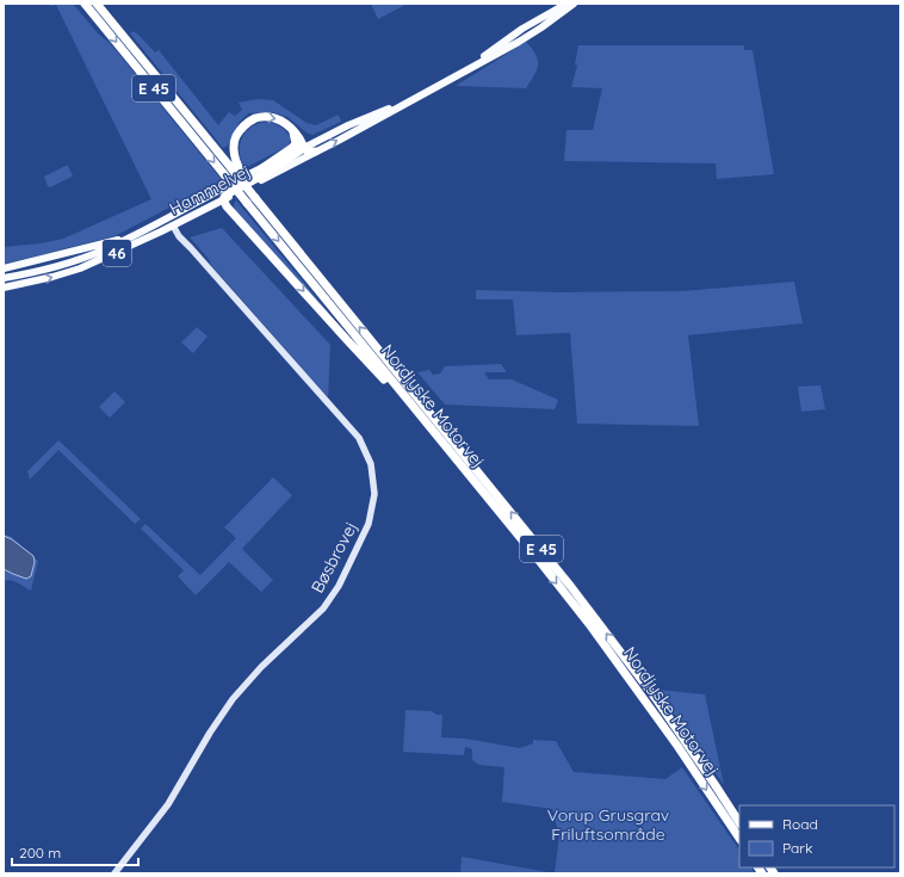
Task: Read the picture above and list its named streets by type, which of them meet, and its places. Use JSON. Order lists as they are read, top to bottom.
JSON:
{
  "streets": {
    "highway": ["E 45", "Nordjyske Motorvej"],
    "main road": ["Hammelvej", "46"],
    "street": ["Bøsbrovej"]
  },
  "crossings": [
    ["Hammelvej", "Bøsbrovej"]
  ],
  "parks": ["Vorup Grusgrav Friluftsområde"],
  "legend": ["Road", "Park"],
  "scale_bar": "200 m"
}
